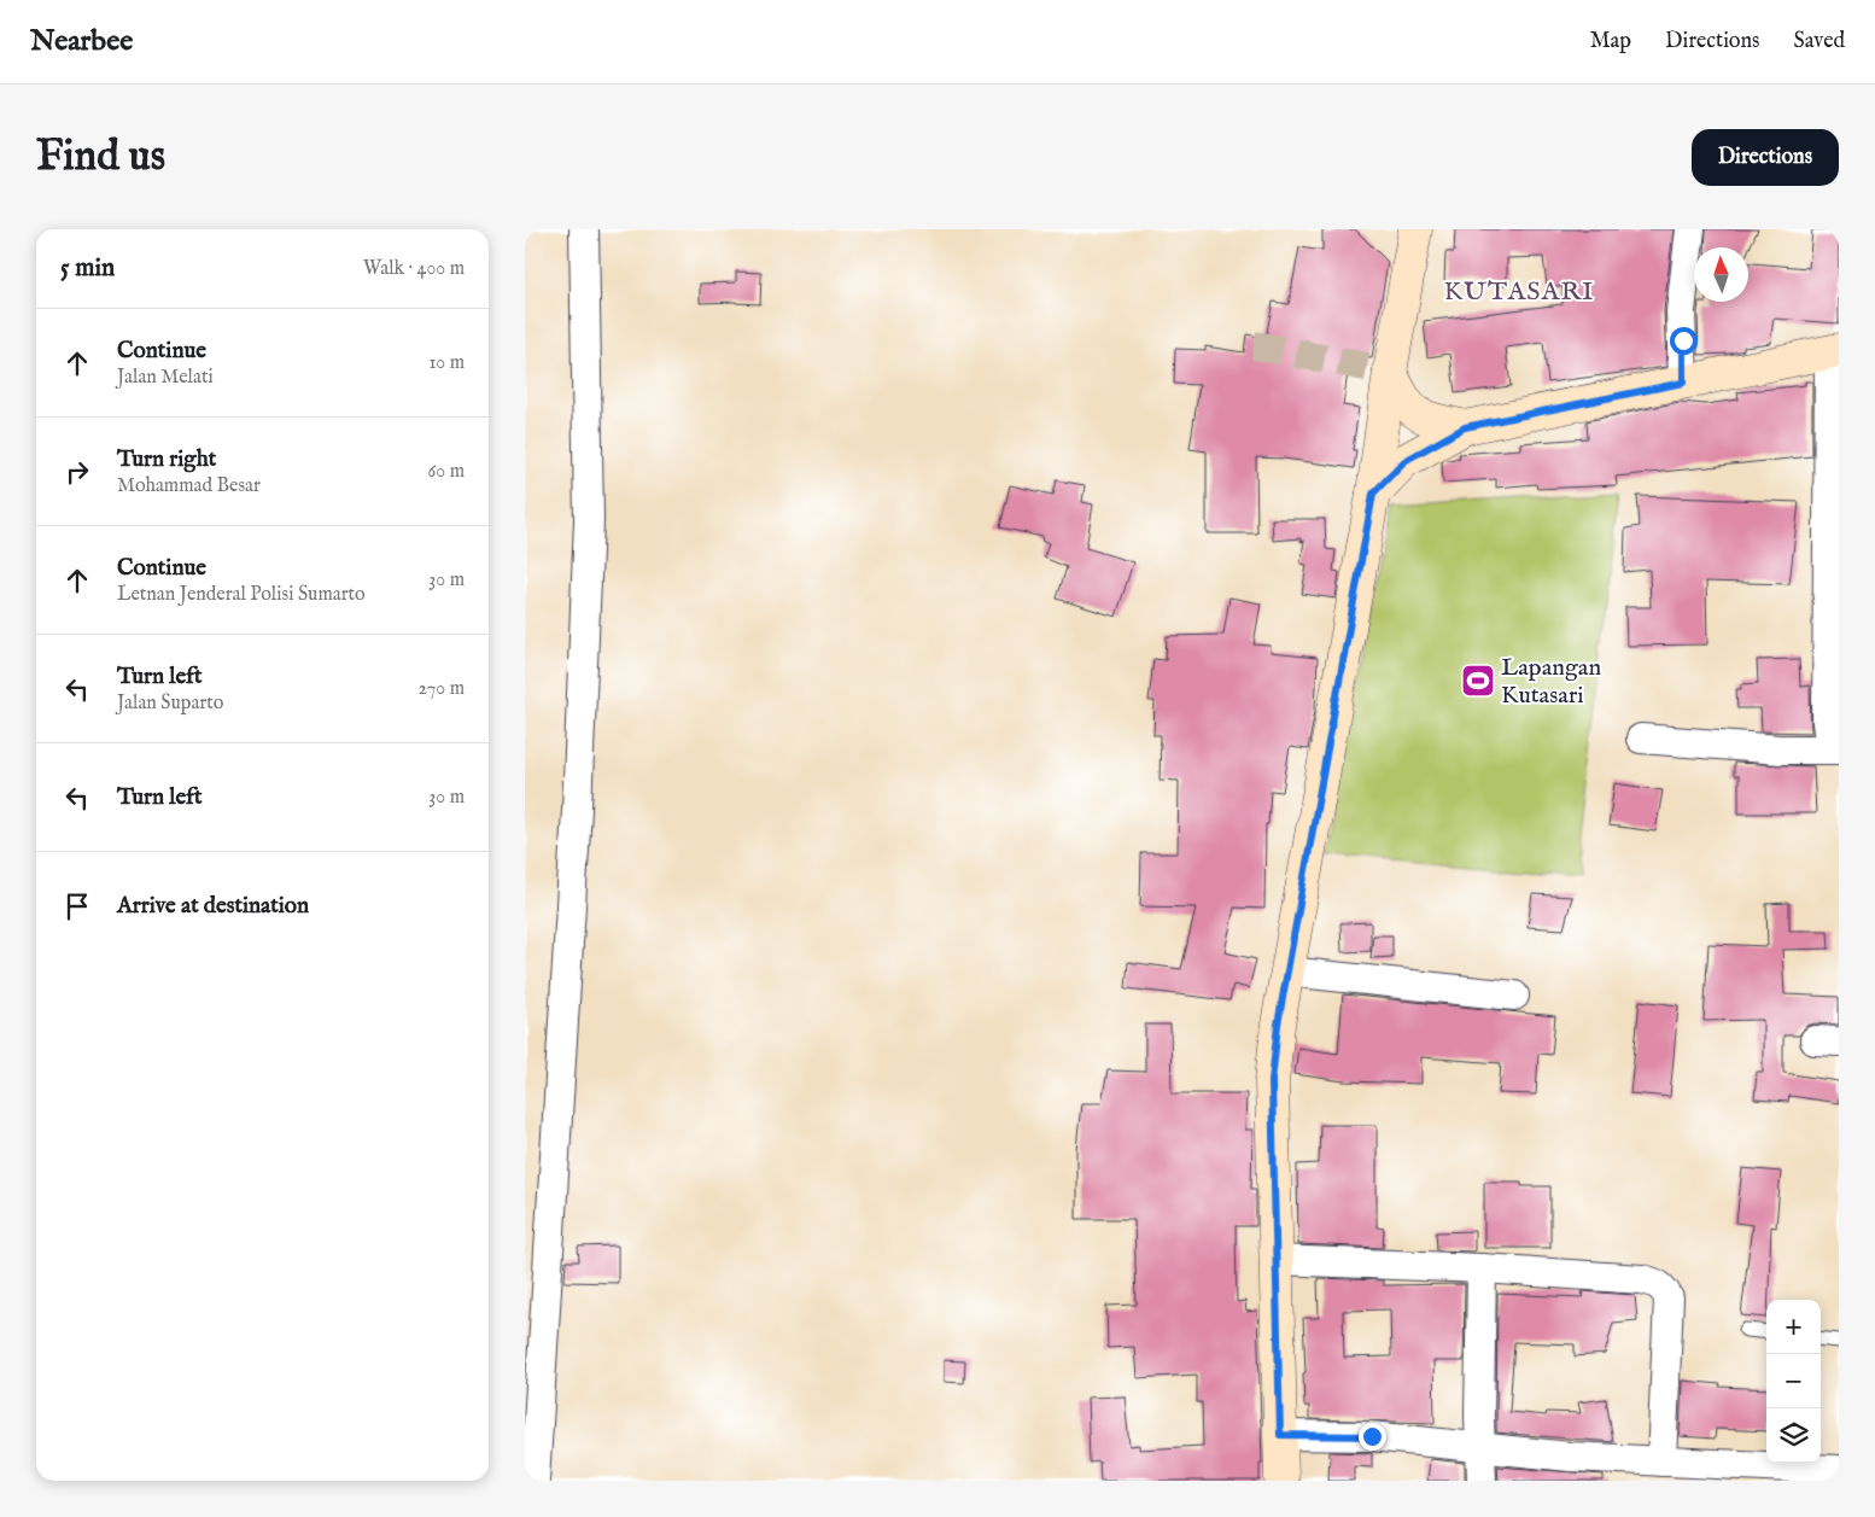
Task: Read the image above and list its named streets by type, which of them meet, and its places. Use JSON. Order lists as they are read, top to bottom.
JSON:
{
  "districts": ["KUTASARI"],
  "places": {
    "sports": ["Lapangan Kutasari"]
  },
  "north": "top",
  "page": {
    "header": "Nearbee",
    "nav": ["Map", "Directions", "Saved"],
    "buttons": "Directions",
    "title": "Find us",
    "heading": ["5 min", "Walk · 400 m"],
    "list": [
      ["Continue", "Jalan Melati", "10 m"],
      ["Turn right", "Mohammad Besar", "60 m"],
      ["Continue", "Letnan Jenderal Polisi Sumarto", "30 m"],
      ["Turn left", "Jalan Suparto", "270 m"],
      ["Turn left", "30 m"],
      "Arrive at destination"
    ],
    "map_buttons": ["+", "−"]
  }
}
